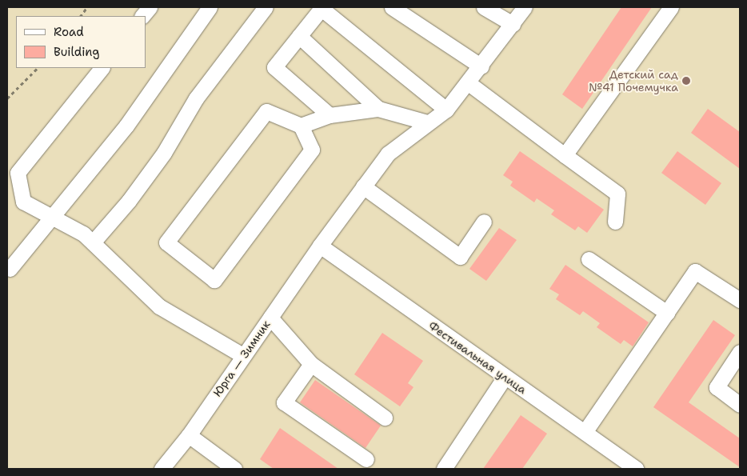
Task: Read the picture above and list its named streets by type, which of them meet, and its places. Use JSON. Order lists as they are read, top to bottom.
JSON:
{
  "streets": {
    "street": ["Фестивальная улица", "Юрга — Зимник"]
  },
  "crossings": [
    ["Фестивальная улица", "Юрга — Зимник"]
  ],
  "places": ["Детский сад №41 Почемучка"],
  "legend": ["Road", "Building"]
}
